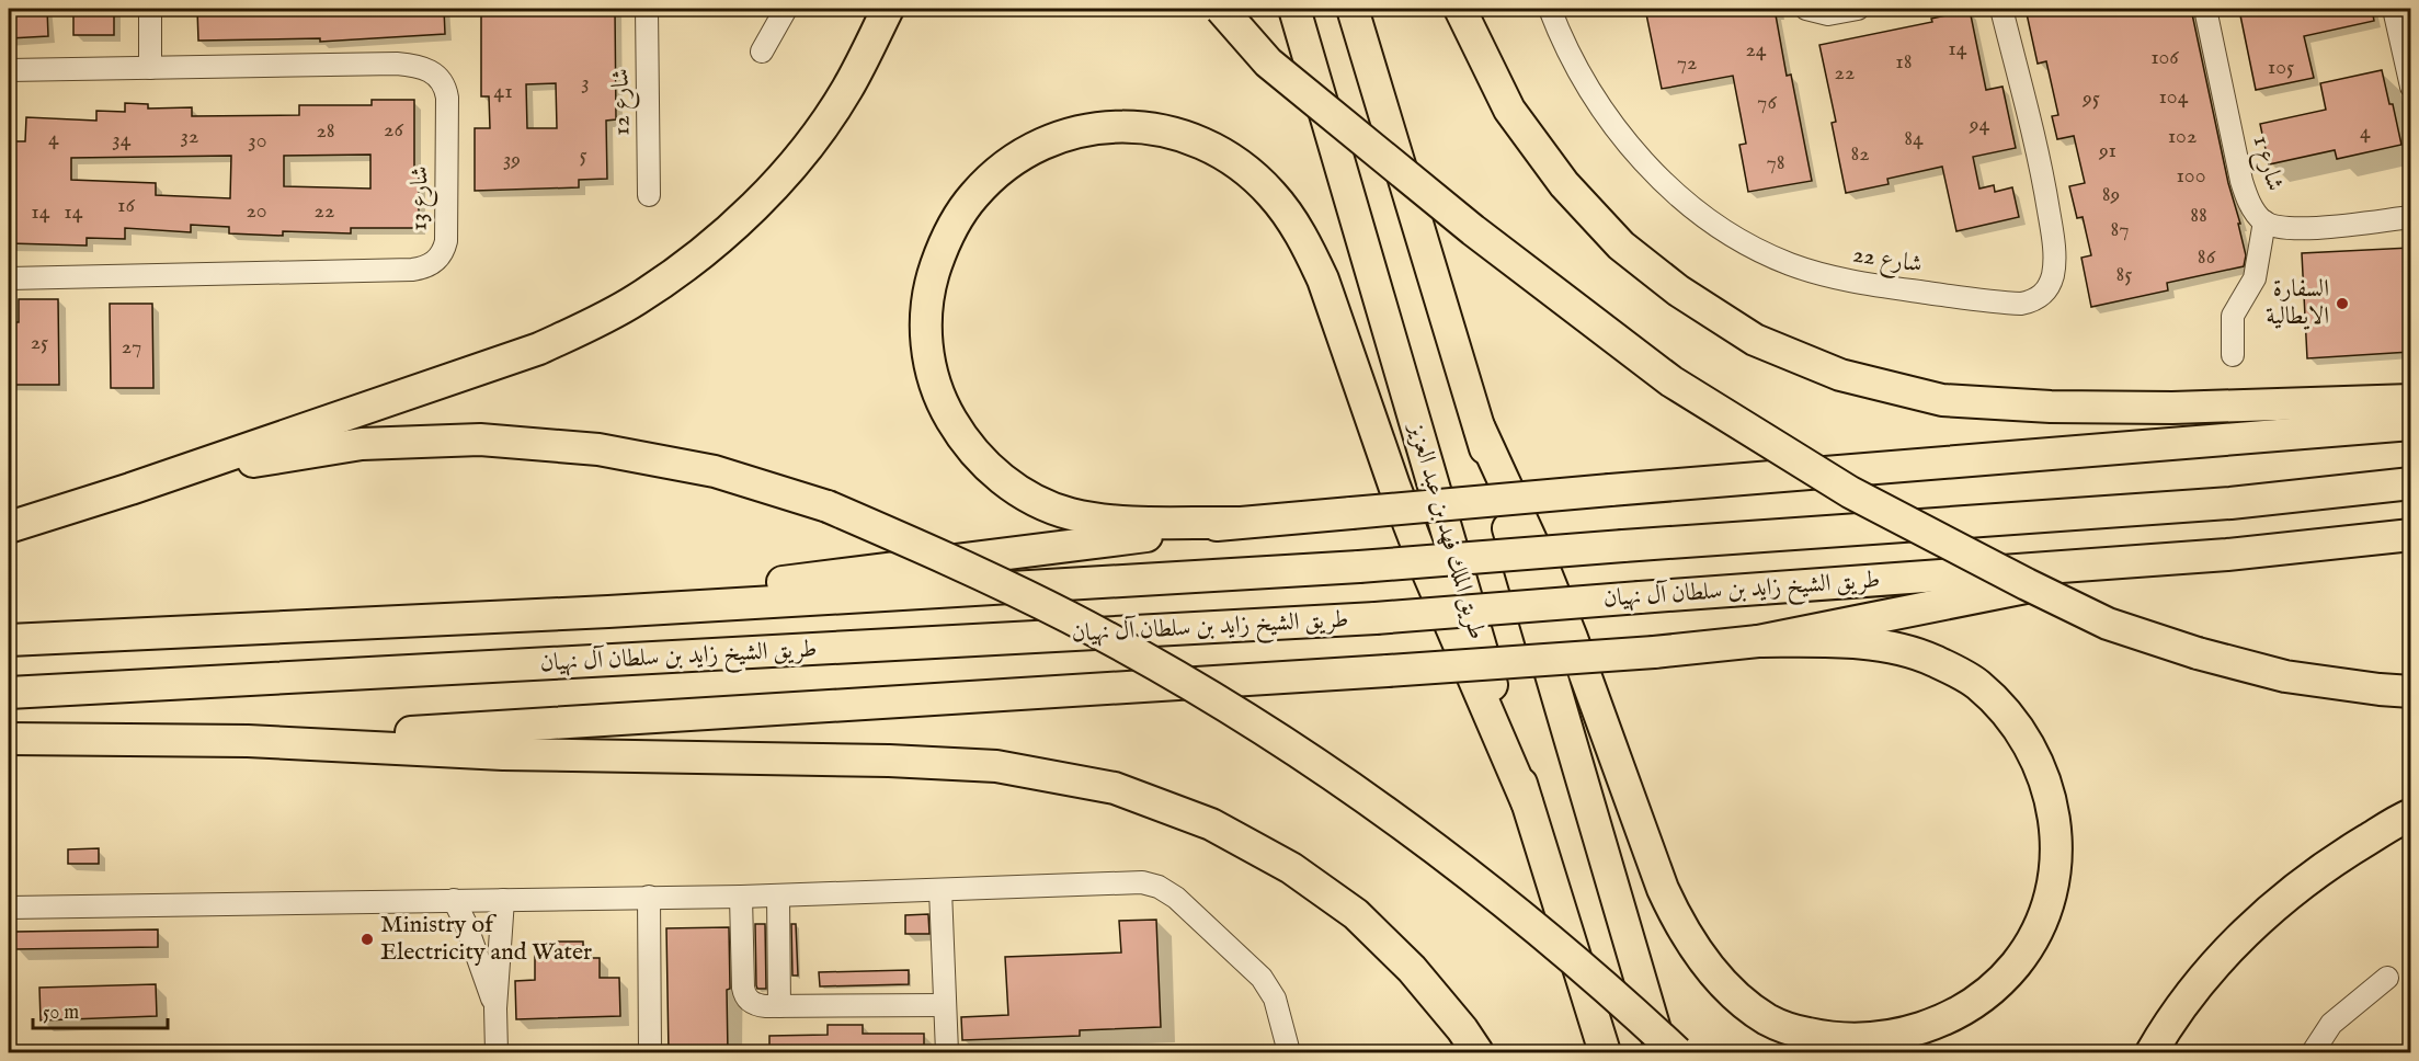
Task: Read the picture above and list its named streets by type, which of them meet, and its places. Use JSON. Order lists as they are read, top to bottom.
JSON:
{
  "streets": {
    "highway": ["طريق الملك فهد بن عبد العزيز", "طريق الشيخ زايد بن سلطان آل نهيان"],
    "street": [
      "شارع 12",
      "شارع 1",
      "شارع 13",
      "شارع 22"
    ]
  },
  "places": ["السفارة الايطالية", "Ministry of Electricity and Water"],
  "house_numbers": [
    "14",
    "24",
    "106",
    "18",
    "72",
    "105",
    "22",
    "3",
    "41",
    "104",
    "95",
    "76",
    "94",
    "26",
    "28",
    "4",
    "32",
    "102",
    "4",
    "84",
    "34",
    "30",
    "91",
    "82",
    "5",
    "39",
    "78",
    "100",
    "89",
    "16",
    "20",
    "22",
    "14",
    "14",
    "88",
    "87",
    "86",
    "85",
    "25",
    "27"
  ],
  "scale_bar": "50 m"
}
